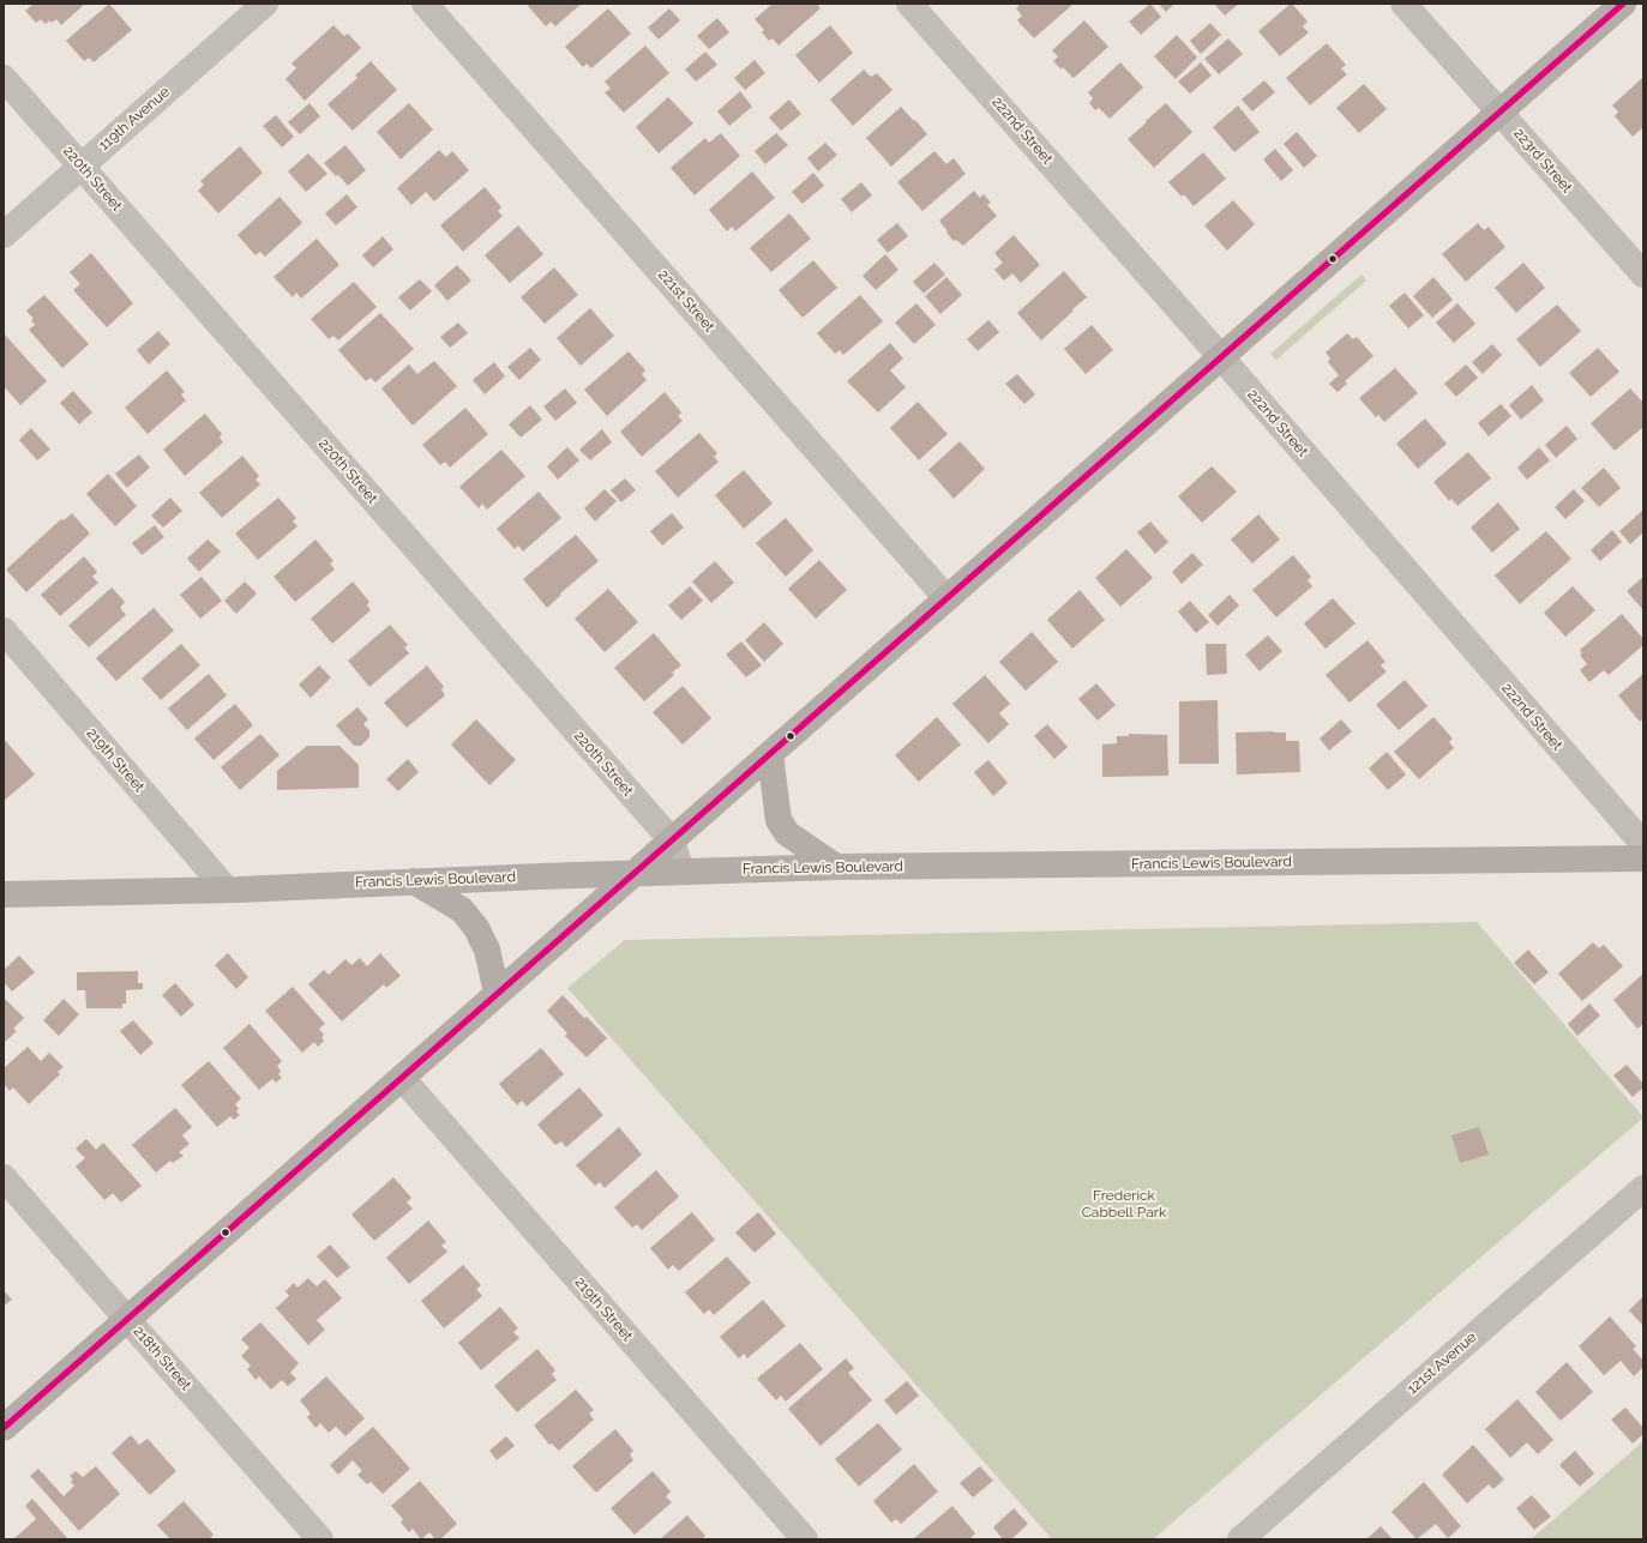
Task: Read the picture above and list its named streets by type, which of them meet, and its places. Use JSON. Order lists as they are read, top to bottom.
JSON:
{
  "streets": {
    "street": [
      "119th Avenue",
      "222nd Street",
      "223rd Street",
      "220th Street",
      "221st Street",
      "219th Street",
      "Francis Lewis Boulevard",
      "218th Street",
      "121st Avenue"
    ]
  },
  "crossings": [
    ["119th Avenue", "220th Street"],
    ["220th Street", "Francis Lewis Boulevard"],
    ["219th Street", "Francis Lewis Boulevard"]
  ],
  "parks": ["Frederick Cabbell Park"]
}
